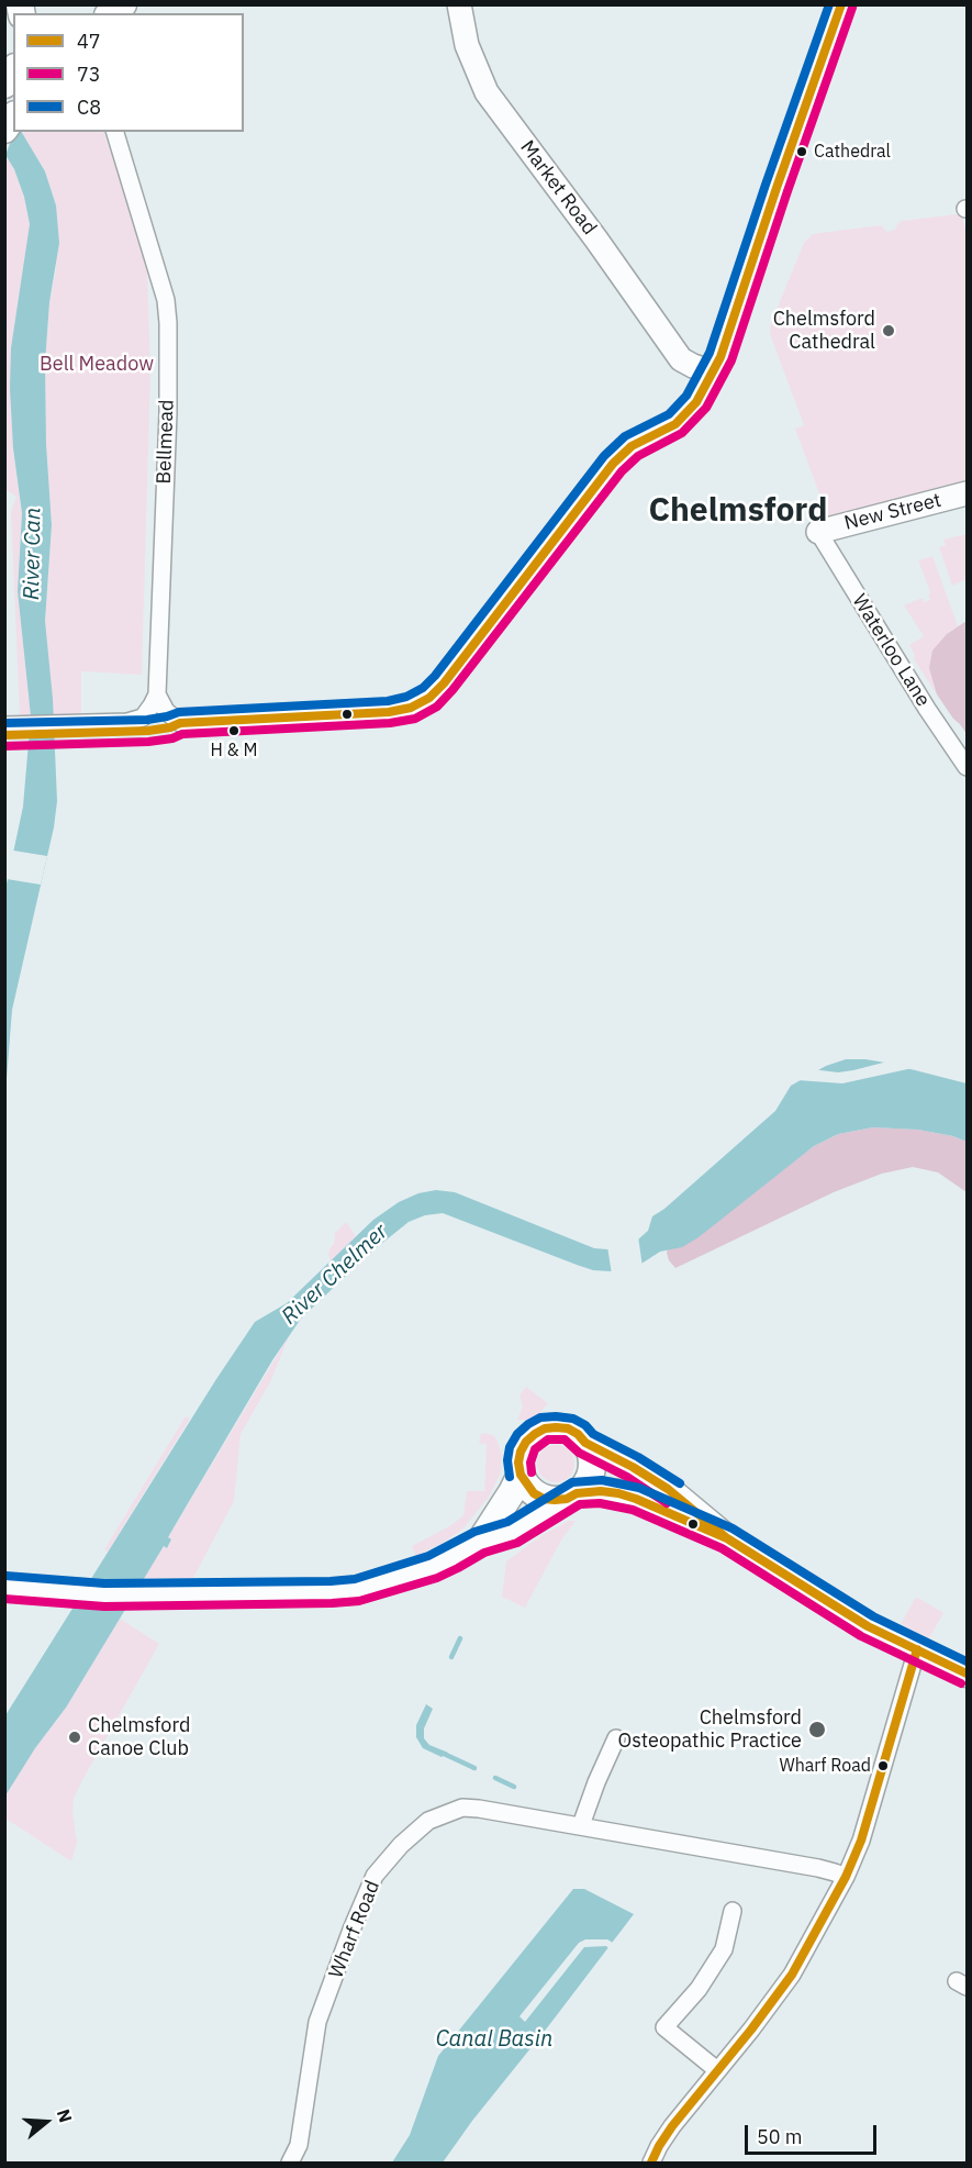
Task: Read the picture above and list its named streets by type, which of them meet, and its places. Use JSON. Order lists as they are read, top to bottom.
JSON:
{
  "streets": {
    "street": [
      "Market Road",
      "Bellmead",
      "New Street",
      "Waterloo Lane",
      "Wharf Road"
    ]
  },
  "crossings": [
    ["New Street", "Waterloo Lane"]
  ],
  "districts": ["Chelmsford"],
  "water": ["River Can", "River Chelmer", "Canal Basin"],
  "parks": ["Bell Meadow"],
  "places": [
    "Cathedral",
    "Chelmsford Cathedral",
    "H & M",
    "Chelmsford Osteopathic Practice",
    "Chelmsford Canoe Club",
    "Wharf Road"
  ],
  "lines": ["transit line 47", "transit line C8", "transit line 73"],
  "legend": ["47", "73", "C8"],
  "scale_bar": "50 m",
  "north": "right"
}
